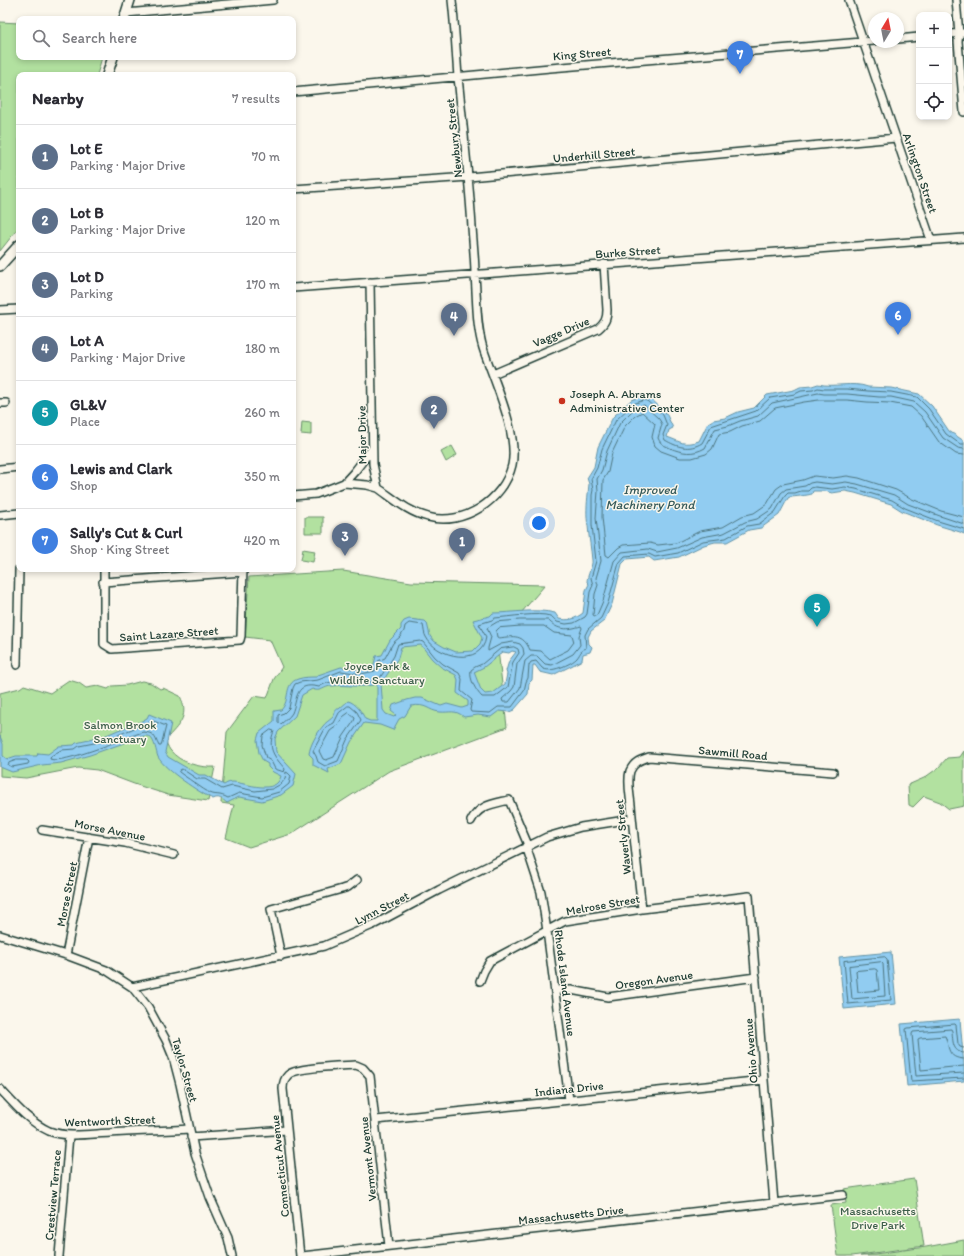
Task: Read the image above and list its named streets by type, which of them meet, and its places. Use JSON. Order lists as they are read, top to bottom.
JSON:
{
  "streets": {
    "street": [
      "King Street",
      "Newbury Street",
      "Underhill Street",
      "Arlington Street",
      "Burke Street",
      "Vagge Drive",
      "Major Drive",
      "Saint Lazare Street",
      "Sawmill Road",
      "Morse Avenue",
      "Waverly Street",
      "Morse Street",
      "Melrose Street",
      "Lynn Street",
      "Oregon Avenue",
      "Rhode Island Avenue",
      "Ohio Avenue",
      "Taylor Street",
      "Indiana Drive",
      "Wentworth Street",
      "Vermont Avenue",
      "Connecticut Avenue",
      "Crestview Terrace",
      "Massachusetts Drive"
    ]
  },
  "crossings": [
    ["King Street", "Newbury Street"],
    ["King Street", "Arlington Street"],
    ["Newbury Street", "Underhill Street"],
    ["Newbury Street", "Burke Street"],
    ["Underhill Street", "Arlington Street"],
    ["Arlington Street", "Burke Street"],
    ["Burke Street", "Vagge Drive"],
    ["Burke Street", "Major Drive"],
    ["Sawmill Road", "Waverly Street"],
    ["Morse Avenue", "Morse Street"],
    ["Waverly Street", "Melrose Street"],
    ["Waverly Street", "Lynn Street"],
    ["Morse Street", "Taylor Street"],
    ["Melrose Street", "Rhode Island Avenue"],
    ["Melrose Street", "Ohio Avenue"],
    ["Lynn Street", "Rhode Island Avenue"],
    ["Lynn Street", "Taylor Street"],
    ["Oregon Avenue", "Rhode Island Avenue"],
    ["Oregon Avenue", "Ohio Avenue"],
    ["Rhode Island Avenue", "Indiana Drive"],
    ["Ohio Avenue", "Indiana Drive"],
    ["Ohio Avenue", "Massachusetts Drive"],
    ["Taylor Street", "Wentworth Street"],
    ["Indiana Drive", "Vermont Avenue"],
    ["Wentworth Street", "Crestview Terrace"],
    ["Vermont Avenue", "Connecticut Avenue"],
    ["Vermont Avenue", "Massachusetts Drive"],
    ["Connecticut Avenue", "Massachusetts Drive"]
  ],
  "water": ["Improved Machinery Pond"],
  "parks": ["Joyce Park & Wildlife Sanctuary", "Salmon Brook Sanctuary", "Massachusetts Drive Park"],
  "places": ["Joseph A. Abrams Administrative Center"],
  "north": "top",
  "page": {
    "map_buttons": ["+", "−"],
    "search": "Search here",
    "pins": [
      "7",
      "6",
      "4",
      "2",
      "3",
      "1",
      "5"
    ],
    "heading": ["Nearby", "7 results"],
    "list": [
      {
        "mark": "1",
        "name": "Lot E",
        "note": "Parking · Major Drive",
        "value": "70 m"
      },
      {
        "mark": "2",
        "name": "Lot B",
        "note": "Parking · Major Drive",
        "value": "120 m"
      },
      {
        "mark": "3",
        "name": "Lot D",
        "note": "Parking",
        "value": "170 m"
      },
      {
        "mark": "4",
        "name": "Lot A",
        "note": "Parking · Major Drive",
        "value": "180 m"
      },
      {
        "mark": "5",
        "name": "GL&V",
        "note": "Place",
        "value": "260 m"
      },
      {
        "mark": "6",
        "name": "Lewis and Clark",
        "note": "Shop",
        "value": "350 m"
      },
      {
        "mark": "7",
        "name": "Sally's Cut & Curl",
        "note": "Shop · King Street",
        "value": "420 m"
      }
    ]
  }
}
